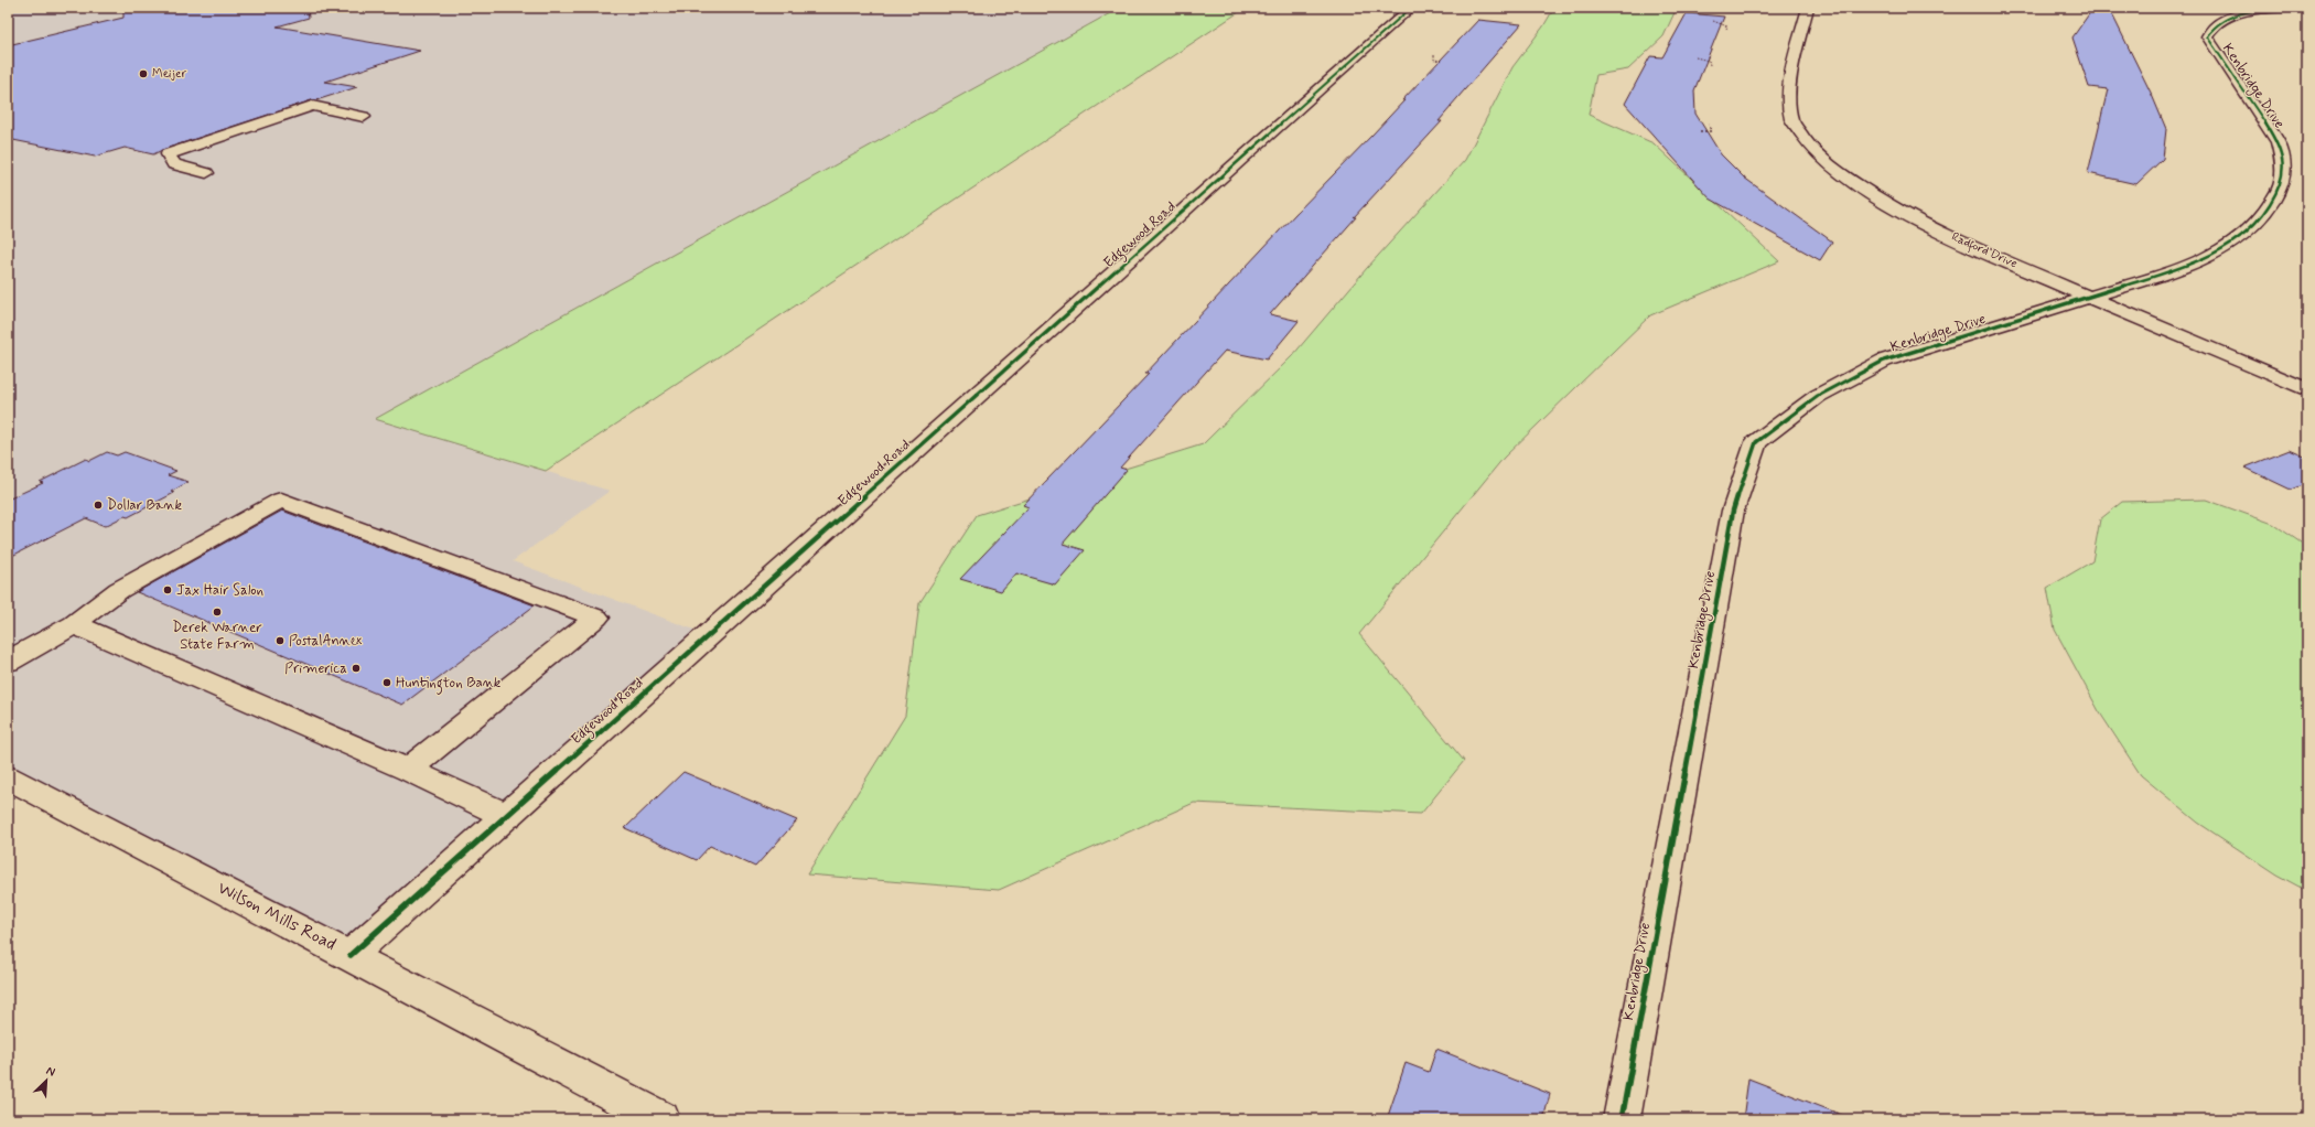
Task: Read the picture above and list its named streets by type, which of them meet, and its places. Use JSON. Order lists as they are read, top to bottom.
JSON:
{
  "streets": {
    "street": [
      "Kenbridge Drive",
      "Edgewood Road",
      "Radford Drive",
      "Wilson Mills Road"
    ]
  },
  "crossings": [
    ["Kenbridge Drive", "Radford Drive"],
    ["Edgewood Road", "Wilson Mills Road"]
  ],
  "places": [
    "Meijer",
    "Dollar Bank",
    "Jax Hair Salon",
    "Derek Warner State Farm",
    "PostalAnnex",
    "Primerica",
    "Huntington Bank"
  ],
  "north": "top right"
}
